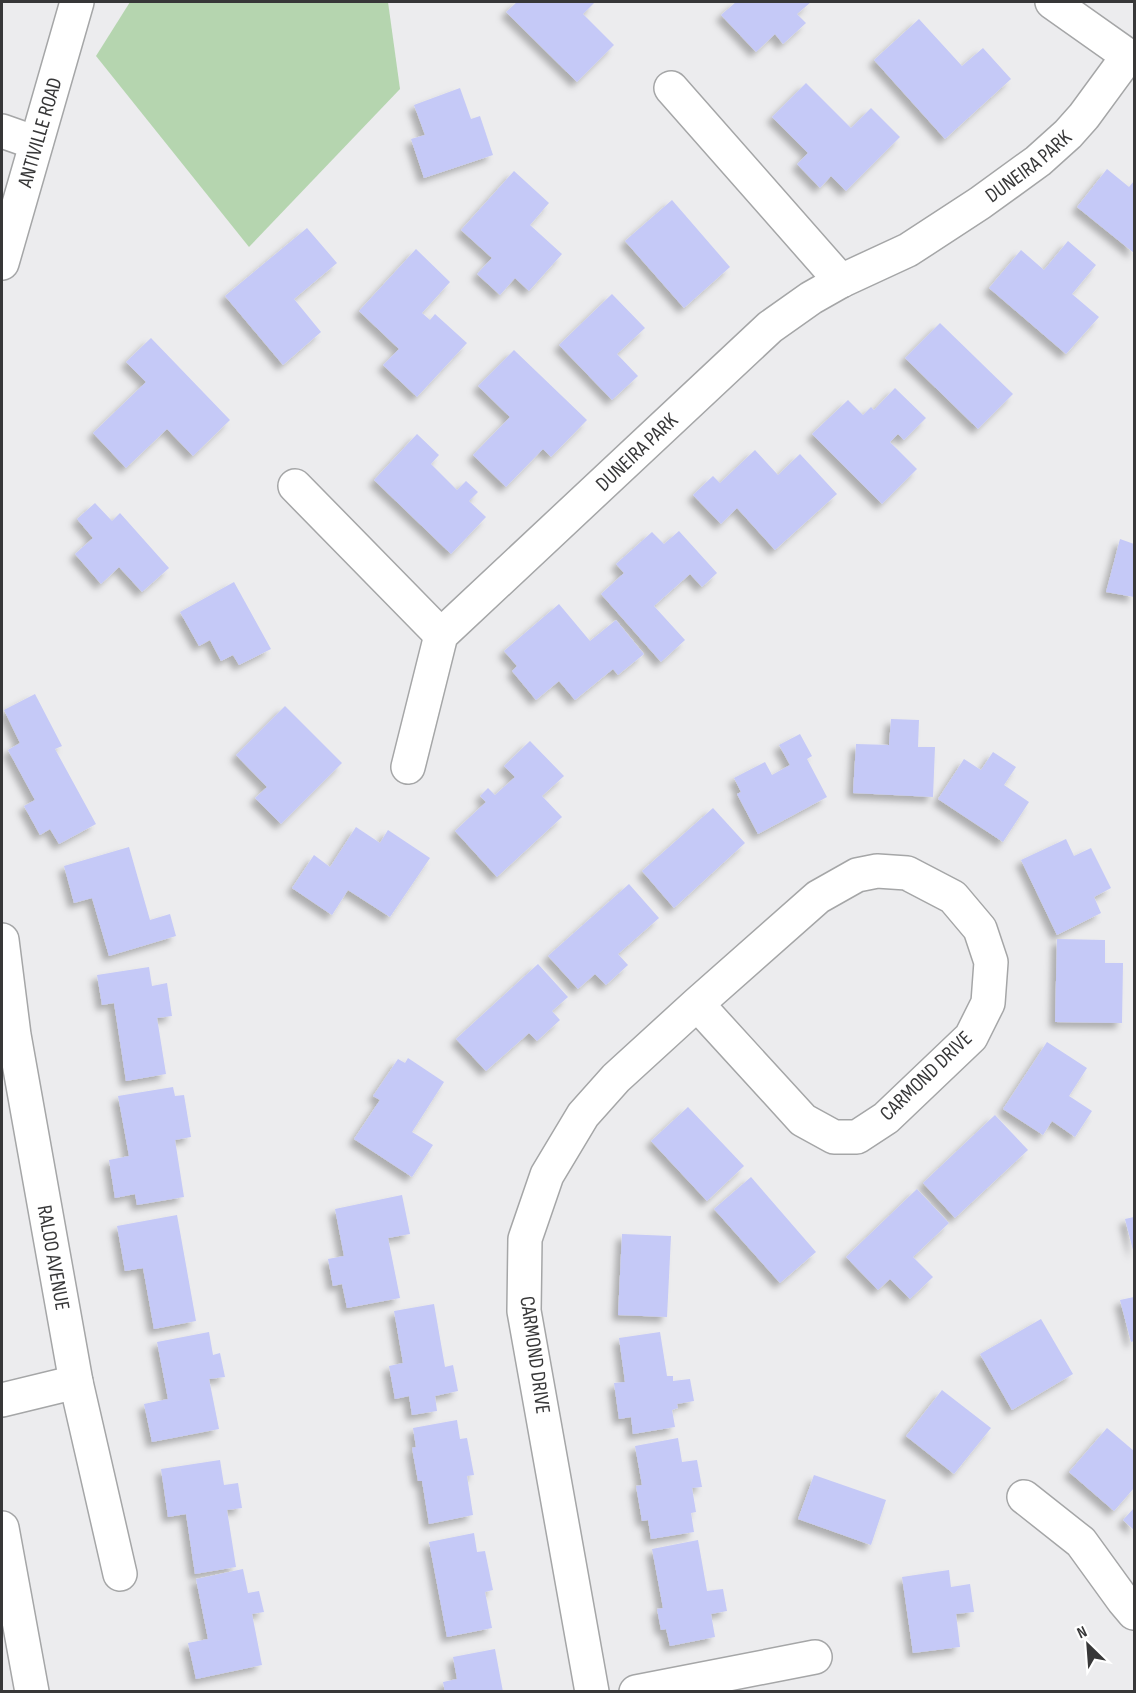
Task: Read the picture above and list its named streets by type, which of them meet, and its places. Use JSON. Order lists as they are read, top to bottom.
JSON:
{
  "streets": {
    "street": [
      "ANTIVILLE ROAD",
      "DUNEIRA PARK",
      "CARMOND DRIVE",
      "RALOO AVENUE"
    ]
  },
  "north": "top left"
}
